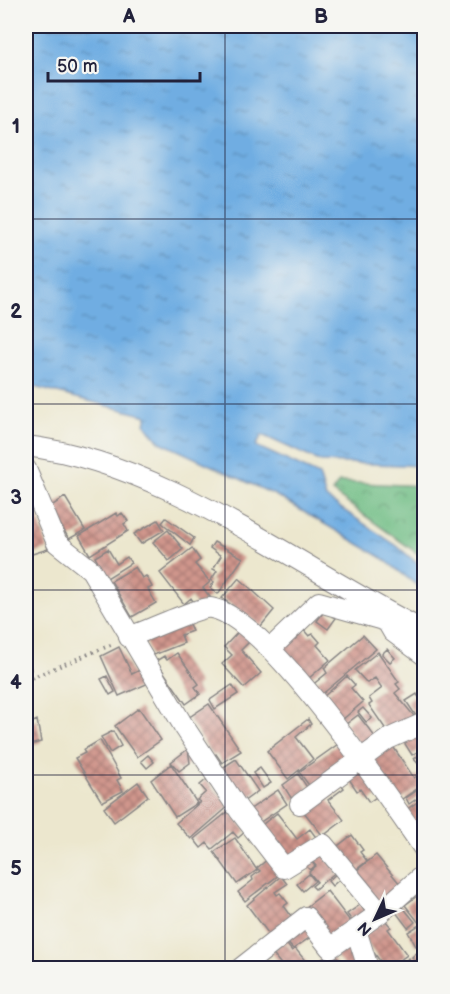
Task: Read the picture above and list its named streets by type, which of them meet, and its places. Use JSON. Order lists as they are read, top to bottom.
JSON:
{
  "scale_bar": "50 m",
  "north": "bottom left",
  "grid": {
    "columns": ["A", "B"],
    "rows": [
      "1",
      "2",
      "3",
      "4",
      "5"
    ]
  }
}
